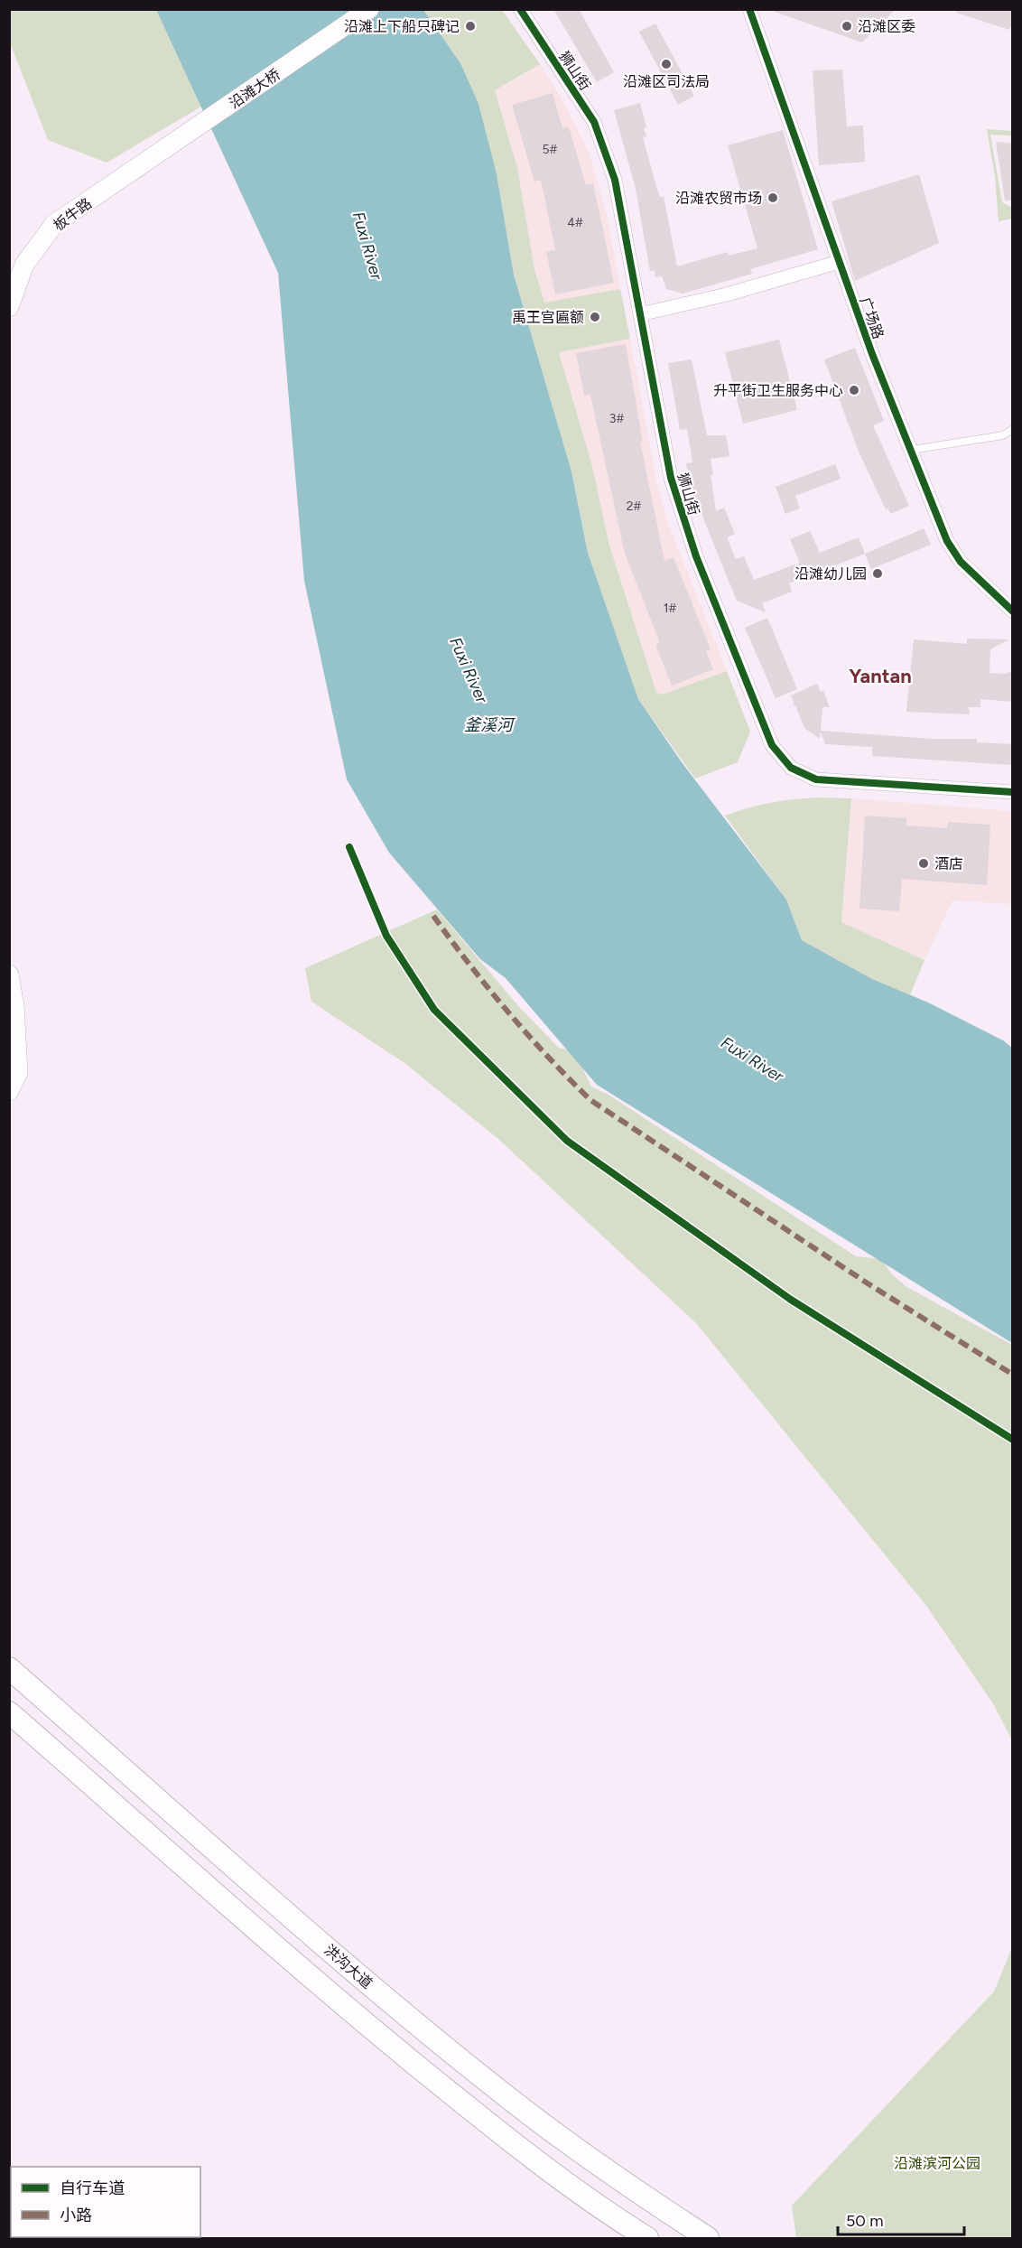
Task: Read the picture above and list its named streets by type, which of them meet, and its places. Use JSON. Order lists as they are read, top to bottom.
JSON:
{
  "streets": {
    "main road": ["沿滩大桥", "板牛路", "洪沟大道"],
    "street": ["狮山街", "广场路"]
  },
  "crossings": [
    ["沿滩大桥", "板牛路"]
  ],
  "districts": ["Yantan"],
  "water": ["Fuxi River", "釜溪河"],
  "parks": ["沿滩滨河公园"],
  "places": [
    "沿滩上下船只碑记",
    "沿滩区委",
    "沿滩区司法局",
    "沿滩农贸市场",
    "禹王宫匾额",
    "升平街卫生服务中心",
    "沿滩幼儿园",
    "酒店"
  ],
  "house_numbers": [
    "5#",
    "4#",
    "3#",
    "2#",
    "1#"
  ],
  "legend": ["自行车道", "小路"],
  "scale_bar": "50 m"
}
